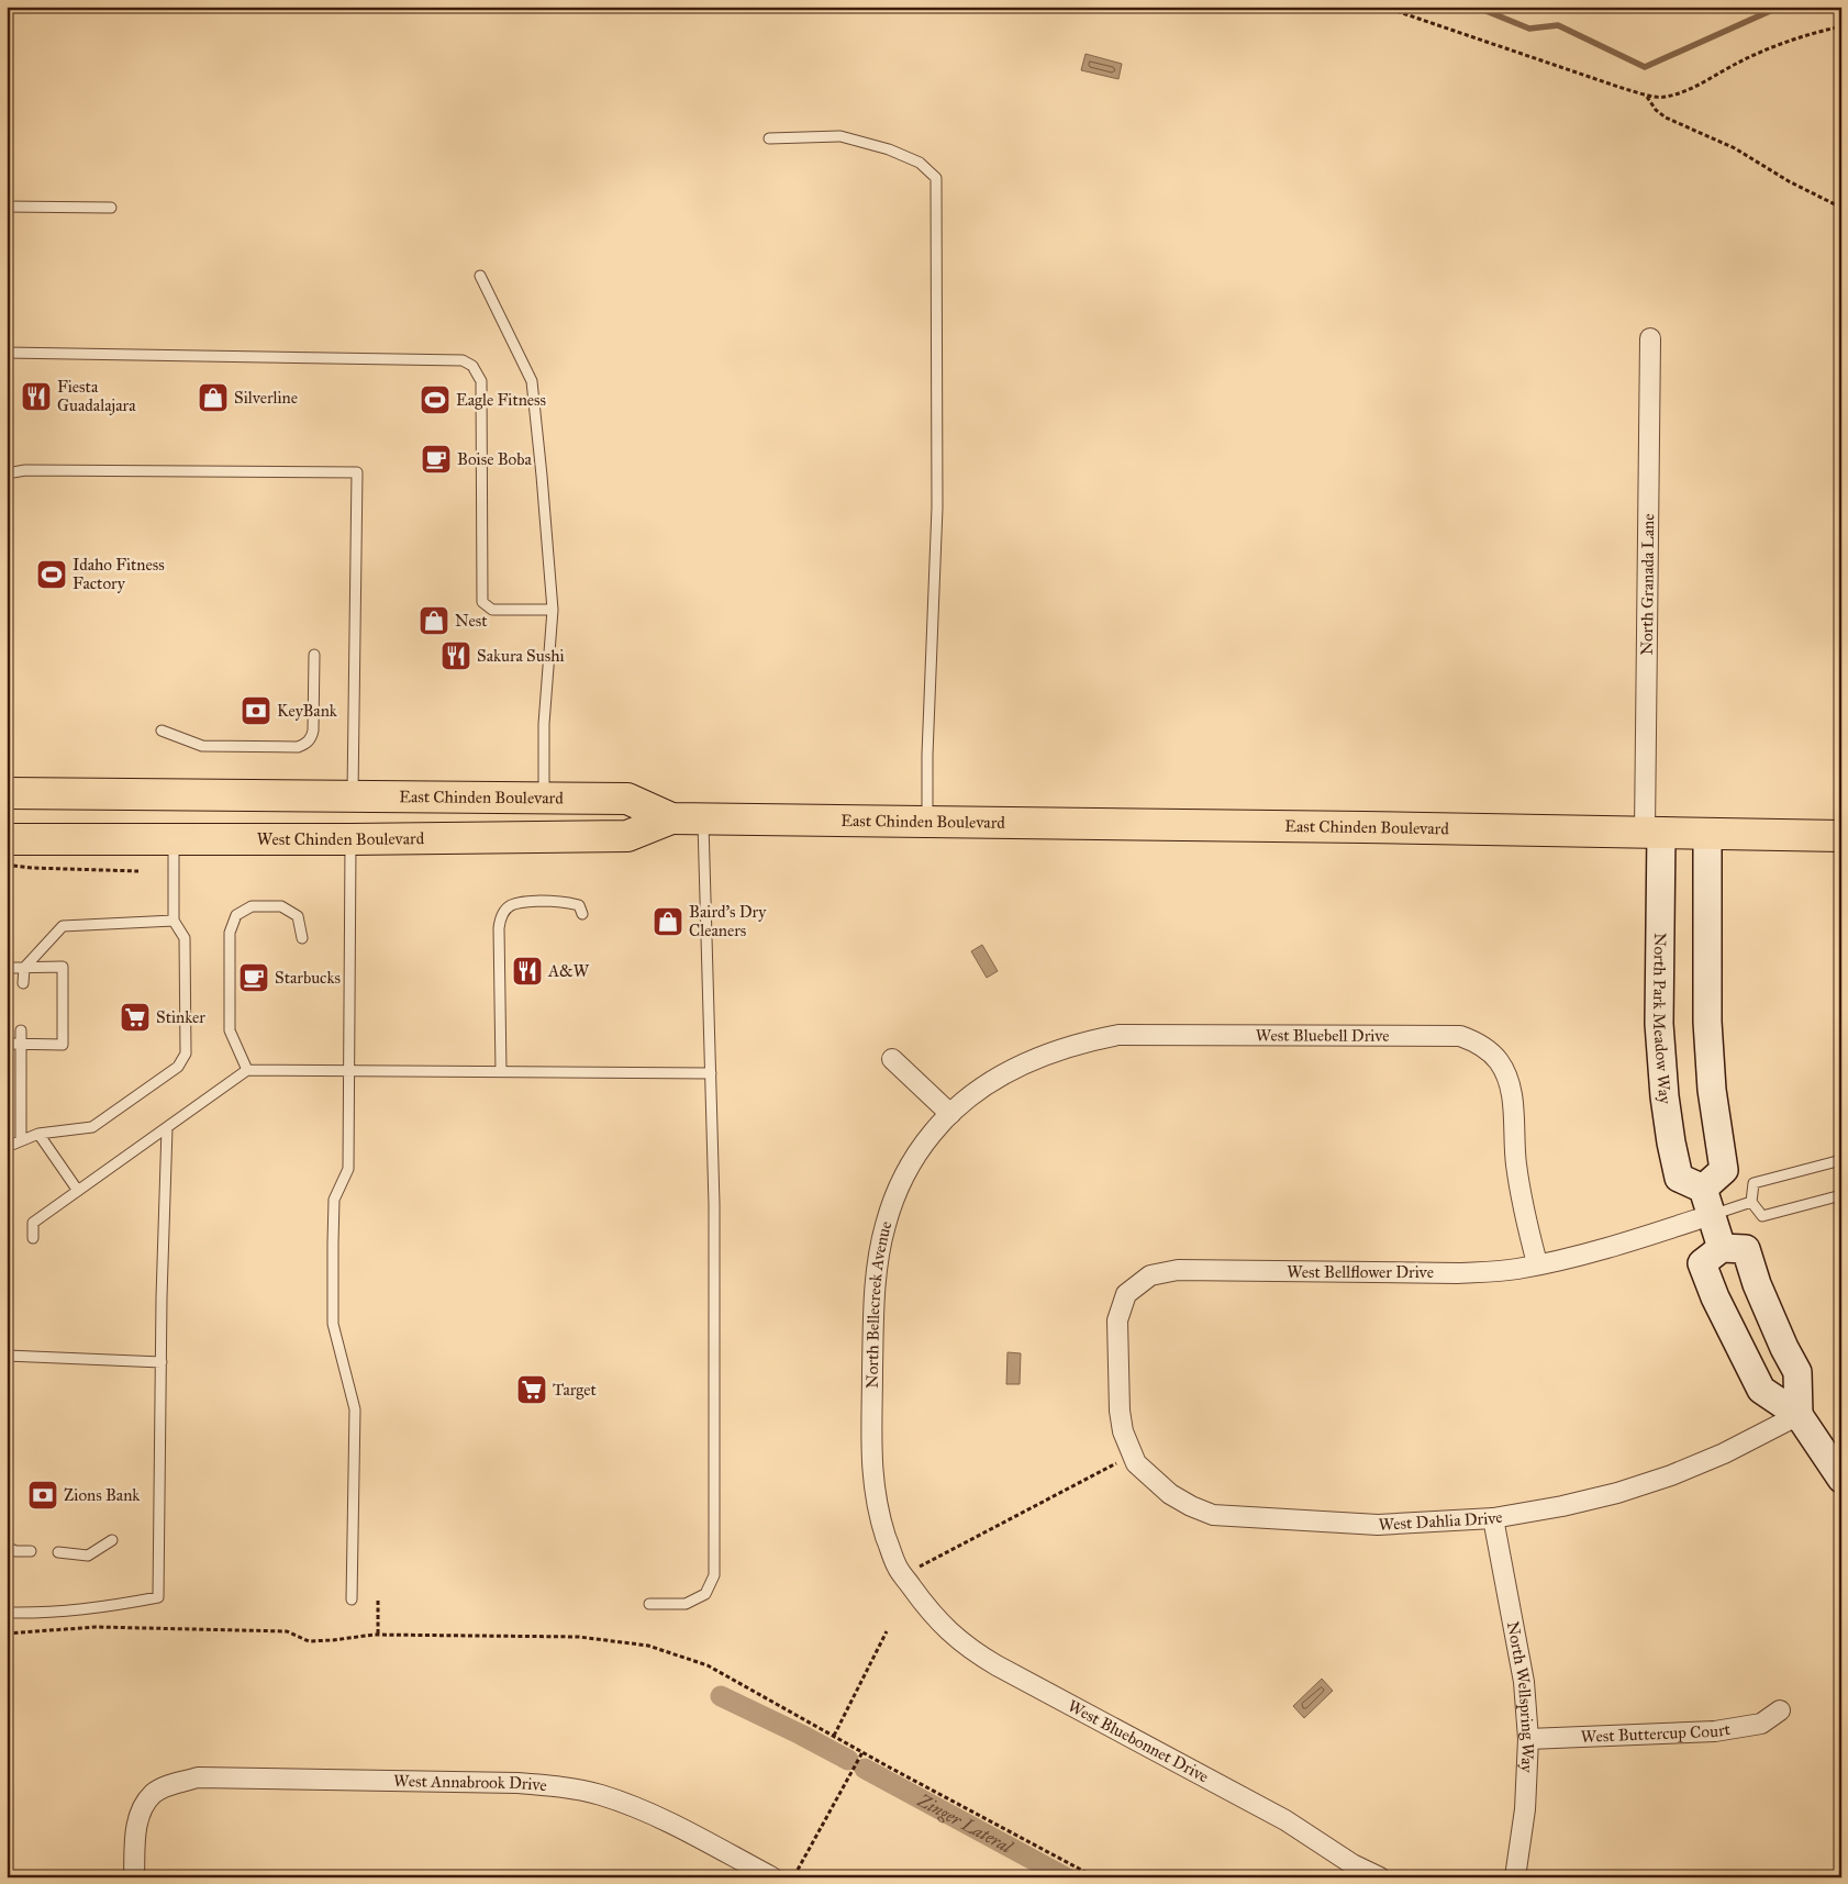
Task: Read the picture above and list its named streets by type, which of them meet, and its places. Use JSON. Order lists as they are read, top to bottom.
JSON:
{
  "streets": {
    "main road": ["East Chinden Boulevard", "West Chinden Boulevard"],
    "street": [
      "North Granada Lane",
      "North Park Meadow Way",
      "West Bluebell Drive",
      "West Bellflower Drive",
      "North Bellecreek Avenue",
      "West Dahlia Drive",
      "North Wellspring Way",
      "West Buttercup Court",
      "West Bluebonnet Drive",
      "West Annabrook Drive"
    ]
  },
  "crossings": [
    ["North Granada Lane", "East Chinden Boulevard"],
    ["North Granada Lane", "North Park Meadow Way"],
    ["East Chinden Boulevard", "West Chinden Boulevard"],
    ["East Chinden Boulevard", "North Park Meadow Way"],
    ["West Bluebell Drive", "West Bellflower Drive"],
    ["West Bluebell Drive", "North Bellecreek Avenue"],
    ["West Bellflower Drive", "West Dahlia Drive"],
    ["North Bellecreek Avenue", "West Bluebonnet Drive"],
    ["West Dahlia Drive", "North Wellspring Way"],
    ["North Wellspring Way", "West Buttercup Court"]
  ],
  "water": ["Zinger Lateral"],
  "places": {
    "restaurant": ["Fiesta Guadalajara", "Sakura Sushi", "A&W"],
    "shop": ["Silverline", "Nest", "Baird's Dry Cleaners"],
    "sports": ["Eagle Fitness", "Idaho Fitness Factory"],
    "cafe": ["Boise Boba", "Starbucks"],
    "bank": ["KeyBank", "Zions Bank"],
    "supermarket": ["Stinker", "Target"]
  }
}
